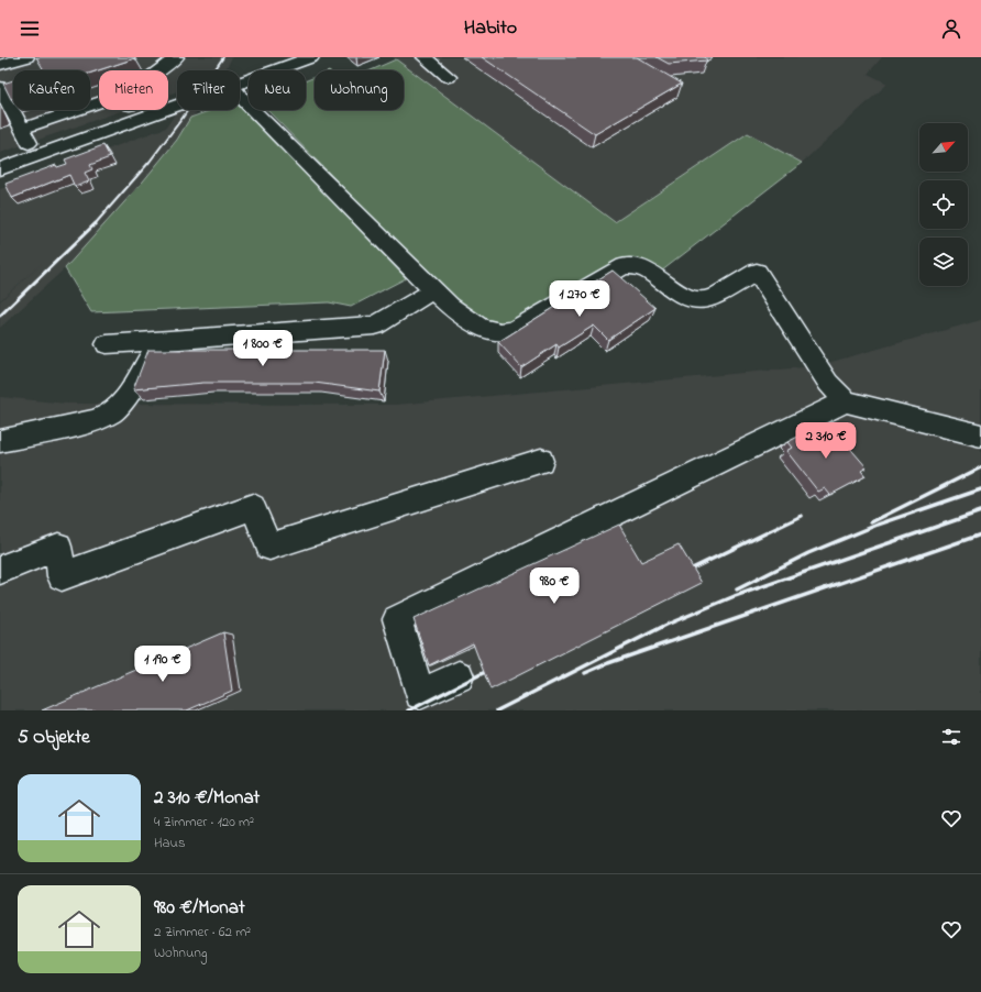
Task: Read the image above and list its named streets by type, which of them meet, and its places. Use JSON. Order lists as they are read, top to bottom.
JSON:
{
  "north": "top right",
  "page": {
    "header": "Habito",
    "chip": [
      "Kaufen",
      "Mieten",
      "Filter",
      "Neu",
      "Wohnung"
    ],
    "price": [
      "1 270 €",
      "1 800 €",
      "2 310 €",
      "980 €",
      "1 190 €"
    ],
    "heading": "5 Objekte",
    "list": [
      {
        "name": "2 310 €/Monat",
        "note": "4 Zimmer · 120 m² · Haus"
      },
      {
        "name": "980 €/Monat",
        "note": "2 Zimmer · 62 m² · Wohnung"
      }
    ]
  }
}
